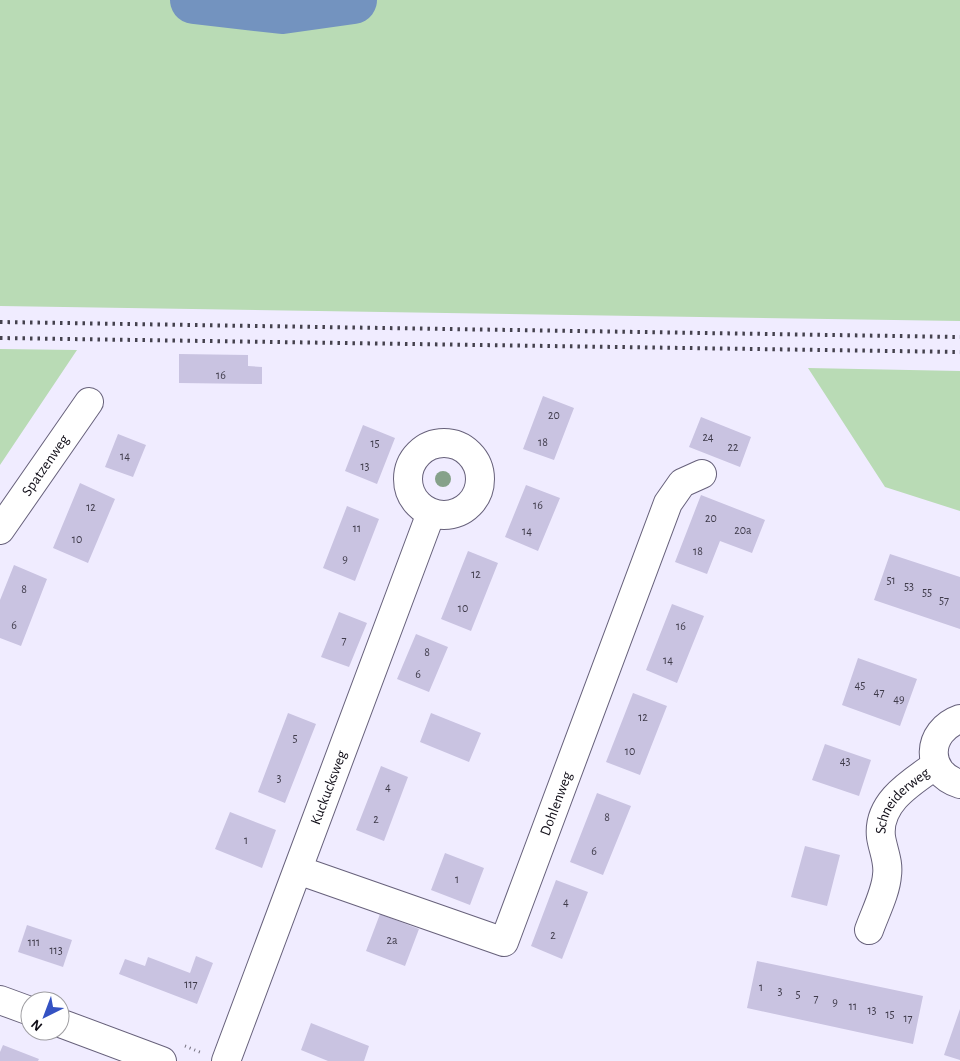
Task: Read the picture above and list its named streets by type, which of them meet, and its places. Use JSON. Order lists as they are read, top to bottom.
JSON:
{
  "streets": {
    "street": [
      "Spatzenweg",
      "Kuckucksweg",
      "Dohlenweg",
      "Schneiderweg"
    ]
  },
  "crossings": [
    ["Kuckucksweg", "Dohlenweg"]
  ],
  "house_numbers": [
    "16",
    "20",
    "24",
    "18",
    "15",
    "22",
    "14",
    "13",
    "16",
    "12",
    "20",
    "11",
    "20a",
    "14",
    "10",
    "18",
    "9",
    "12",
    "51",
    "53",
    "8",
    "55",
    "57",
    "10",
    "6",
    "16",
    "7",
    "8",
    "14",
    "6",
    "45",
    "47",
    "49",
    "12",
    "5",
    "10",
    "43",
    "3",
    "4",
    "8",
    "2",
    "1",
    "6",
    "1",
    "4",
    "2",
    "2a",
    "111",
    "113",
    "117",
    "1",
    "3",
    "5",
    "7",
    "9",
    "11",
    "13",
    "15",
    "17"
  ],
  "north": "bottom left"
}
